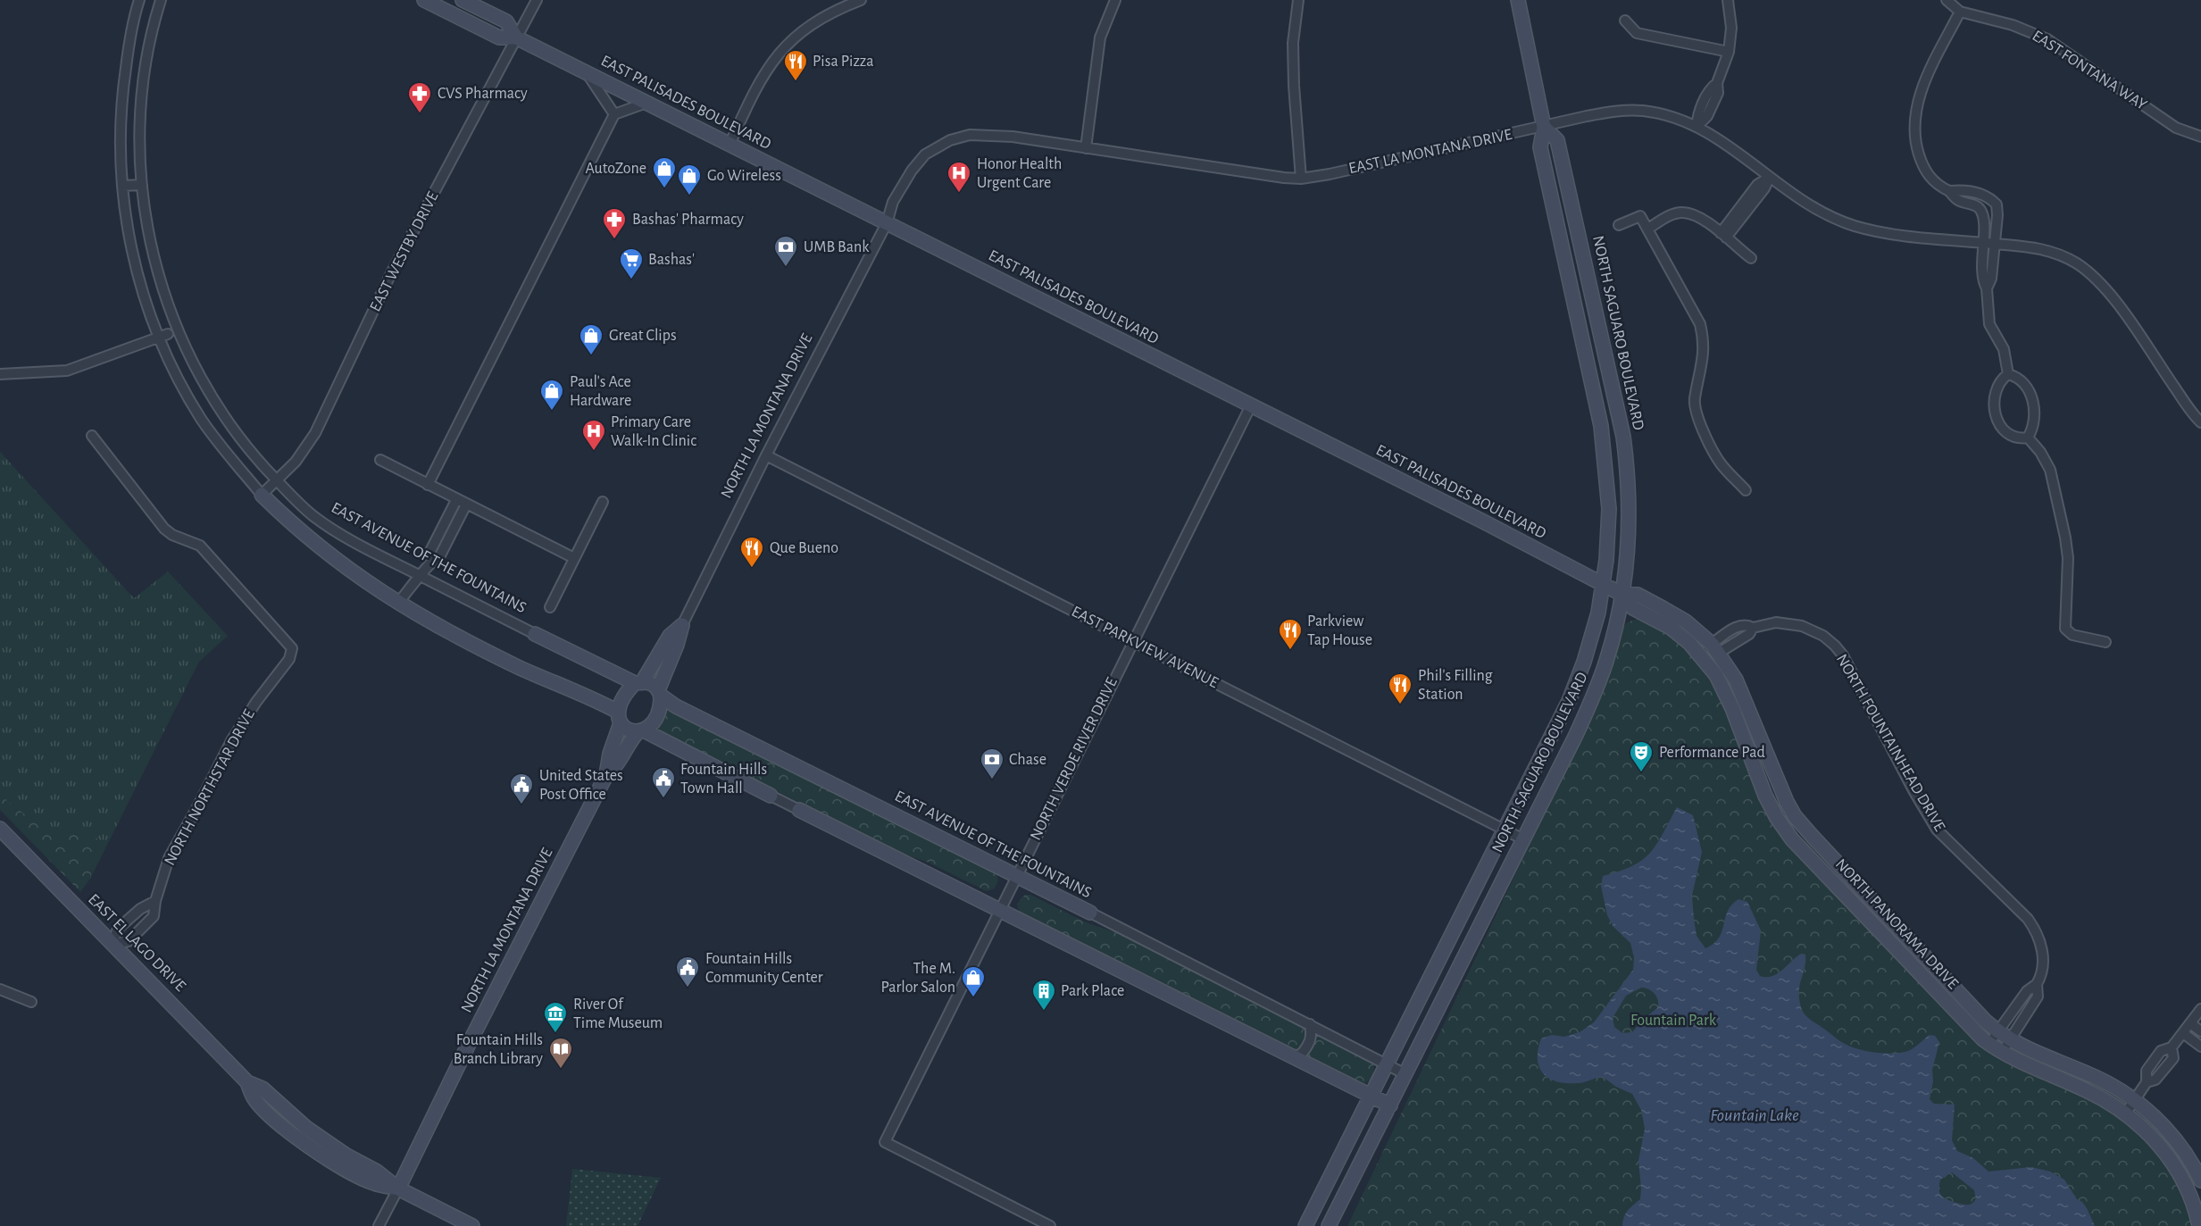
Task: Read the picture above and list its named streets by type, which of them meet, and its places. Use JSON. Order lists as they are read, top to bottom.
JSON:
{
  "streets": {
    "street": [
      "EAST FONTANA WAY",
      "EAST PALISADES BOULEVARD",
      "EAST LA MONTANA DRIVE",
      "EAST WESTBY DRIVE",
      "NORTH SAGUARO BOULEVARD",
      "NORTH LA MONTANA DRIVE",
      "EAST AVENUE OF THE FOUNTAINS",
      "EAST PARKVIEW AVENUE",
      "NORTH FOUNTAINHEAD DRIVE",
      "NORTH VERDE RIVER DRIVE",
      "NORTH NORTHSTAR DRIVE",
      "NORTH PANORAMA DRIVE",
      "EAST EL LAGO DRIVE"
    ]
  },
  "crossings": [
    ["EAST PALISADES BOULEVARD", "EAST LA MONTANA DRIVE"],
    ["EAST PALISADES BOULEVARD", "EAST WESTBY DRIVE"],
    ["EAST PALISADES BOULEVARD", "NORTH SAGUARO BOULEVARD"],
    ["EAST PALISADES BOULEVARD", "NORTH LA MONTANA DRIVE"],
    ["EAST PALISADES BOULEVARD", "NORTH VERDE RIVER DRIVE"],
    ["EAST PALISADES BOULEVARD", "NORTH PANORAMA DRIVE"],
    ["EAST LA MONTANA DRIVE", "NORTH SAGUARO BOULEVARD"],
    ["EAST LA MONTANA DRIVE", "NORTH LA MONTANA DRIVE"],
    ["EAST WESTBY DRIVE", "EAST AVENUE OF THE FOUNTAINS"],
    ["NORTH SAGUARO BOULEVARD", "EAST AVENUE OF THE FOUNTAINS"],
    ["NORTH SAGUARO BOULEVARD", "EAST PARKVIEW AVENUE"],
    ["NORTH SAGUARO BOULEVARD", "NORTH PANORAMA DRIVE"],
    ["NORTH LA MONTANA DRIVE", "EAST AVENUE OF THE FOUNTAINS"],
    ["NORTH LA MONTANA DRIVE", "EAST PARKVIEW AVENUE"],
    ["NORTH LA MONTANA DRIVE", "EAST EL LAGO DRIVE"],
    ["EAST AVENUE OF THE FOUNTAINS", "NORTH VERDE RIVER DRIVE"],
    ["EAST PARKVIEW AVENUE", "NORTH VERDE RIVER DRIVE"],
    ["NORTH FOUNTAINHEAD DRIVE", "NORTH PANORAMA DRIVE"],
    ["NORTH NORTHSTAR DRIVE", "EAST EL LAGO DRIVE"]
  ],
  "water": ["Fountain Lake"],
  "parks": ["Fountain Park"],
  "places": {
    "restaurant": [
      "Pisa Pizza",
      "Que Bueno",
      "Parkview Tap House",
      "Phil's Filling Station"
    ],
    "pharmacy": ["CVS Pharmacy", "Bashas' Pharmacy"],
    "shop": [
      "AutoZone",
      "Go Wireless",
      "Great Clips",
      "Paul's Ace Hardware",
      "The M. Parlor Salon"
    ],
    "hospital": ["Honor Health Urgent Care", "Primary Care Walk-In Clinic"],
    "bank": ["UMB Bank", "Chase"],
    "supermarket": ["Bashas'"],
    "theatre": ["Performance Pad"],
    "public building": ["Fountain Hills Town Hall", "United States Post Office", "Fountain Hills Community Center"],
    "building": ["Park Place"],
    "museum": ["River Of Time Museum"],
    "library": ["Fountain Hills Branch Library"]
  }
}
